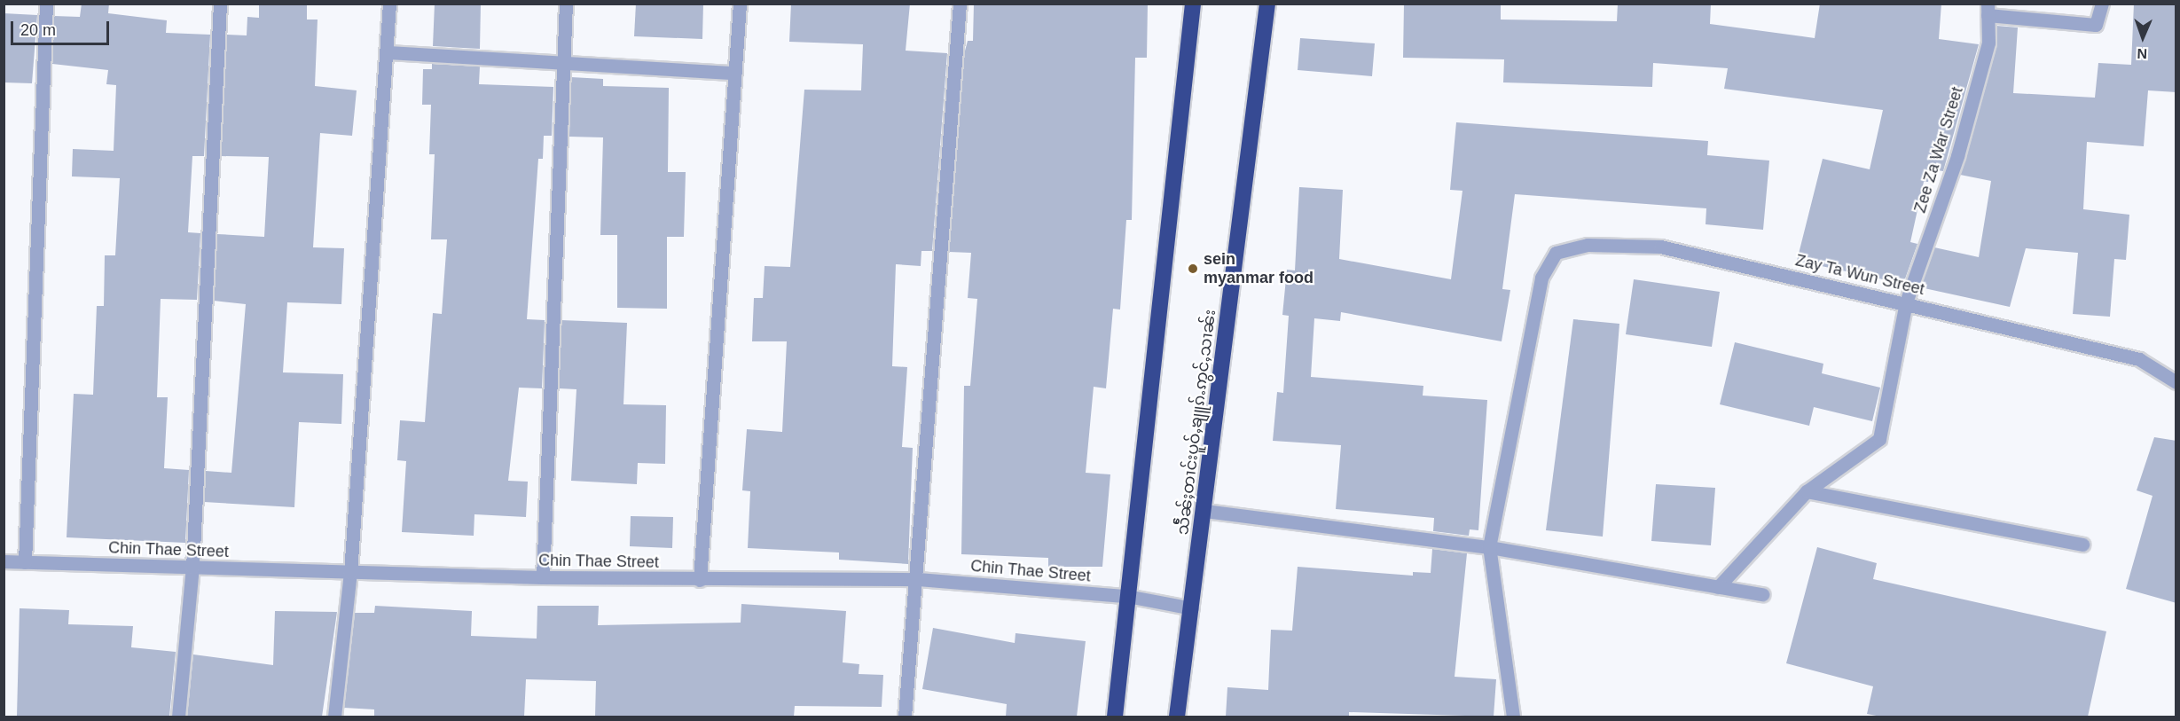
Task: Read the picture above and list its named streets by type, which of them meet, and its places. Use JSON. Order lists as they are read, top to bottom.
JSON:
{
  "streets": {
    "highway": ["သဵႅၼ်ႈတၢင်းပူဝ်ႇၶျူၵ်ႉဢွင်ႇသၢၼ်း"],
    "street": ["Zee Za War Street", "Zay Ta Wun Street", "Chin Thae Street"]
  },
  "crossings": [
    ["Zee Za War Street", "Zay Ta Wun Street"],
    ["သဵႅၼ်ႈတၢင်းပူဝ်ႇၶျူၵ်ႉဢွင်ႇသၢၼ်း", "Chin Thae Street"]
  ],
  "places": ["sein myanmar food"],
  "scale_bar": "20 m",
  "north": "bottom"
}
